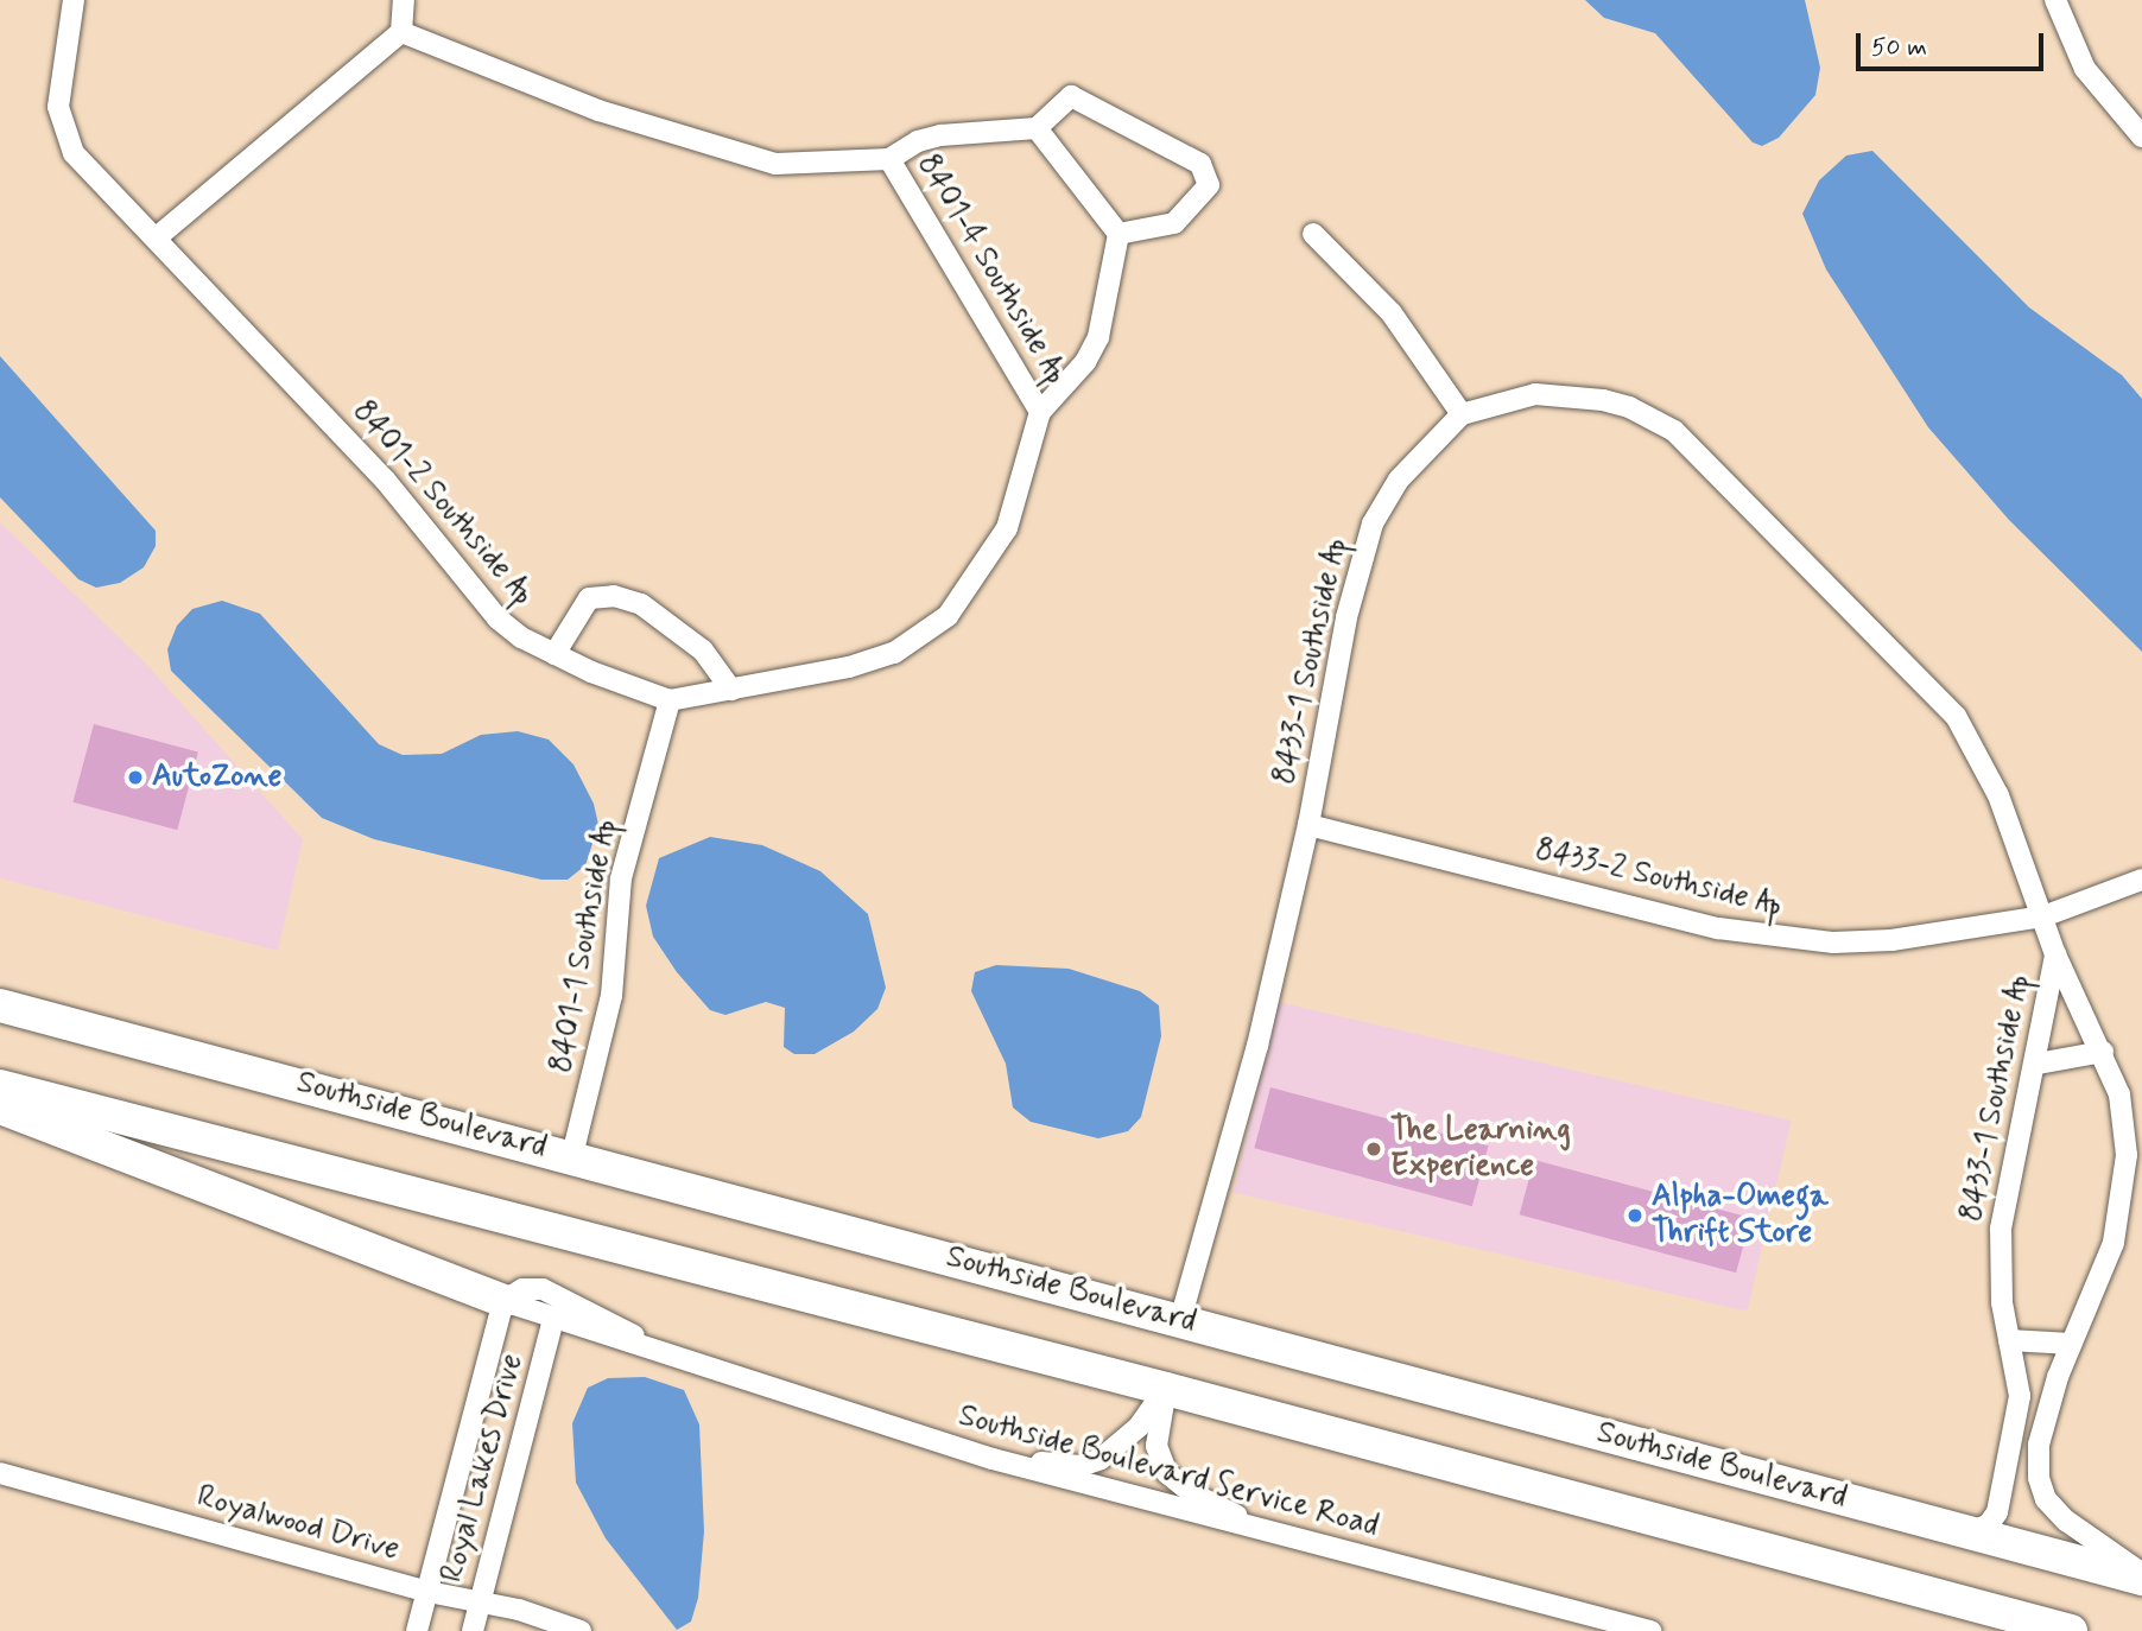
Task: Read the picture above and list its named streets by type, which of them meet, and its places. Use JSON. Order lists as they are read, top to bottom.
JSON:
{
  "streets": {
    "highway": ["Southside Boulevard"],
    "street": [
      "8401-4 Southside Ap",
      "8401-2 Southside Ap",
      "8433-1 Southside Ap",
      "8433-2 Southside Ap",
      "8401-1 Southside Ap",
      "Royal Lakes Drive",
      "Southside Boulevard Service Road",
      "Royalwood Drive"
    ]
  },
  "crossings": [
    ["8401-2 Southside Ap", "8401-1 Southside Ap"],
    ["8433-1 Southside Ap", "8433-2 Southside Ap"],
    ["8433-1 Southside Ap", "Southside Boulevard"],
    ["8401-1 Southside Ap", "Southside Boulevard"],
    ["Royal Lakes Drive", "Southside Boulevard Service Road"],
    ["Royal Lakes Drive", "Royalwood Drive"]
  ],
  "places": ["AutoZone", "The Learning Experience", "Alpha-Omega Thrift Store"],
  "scale_bar": "50 m"
}
